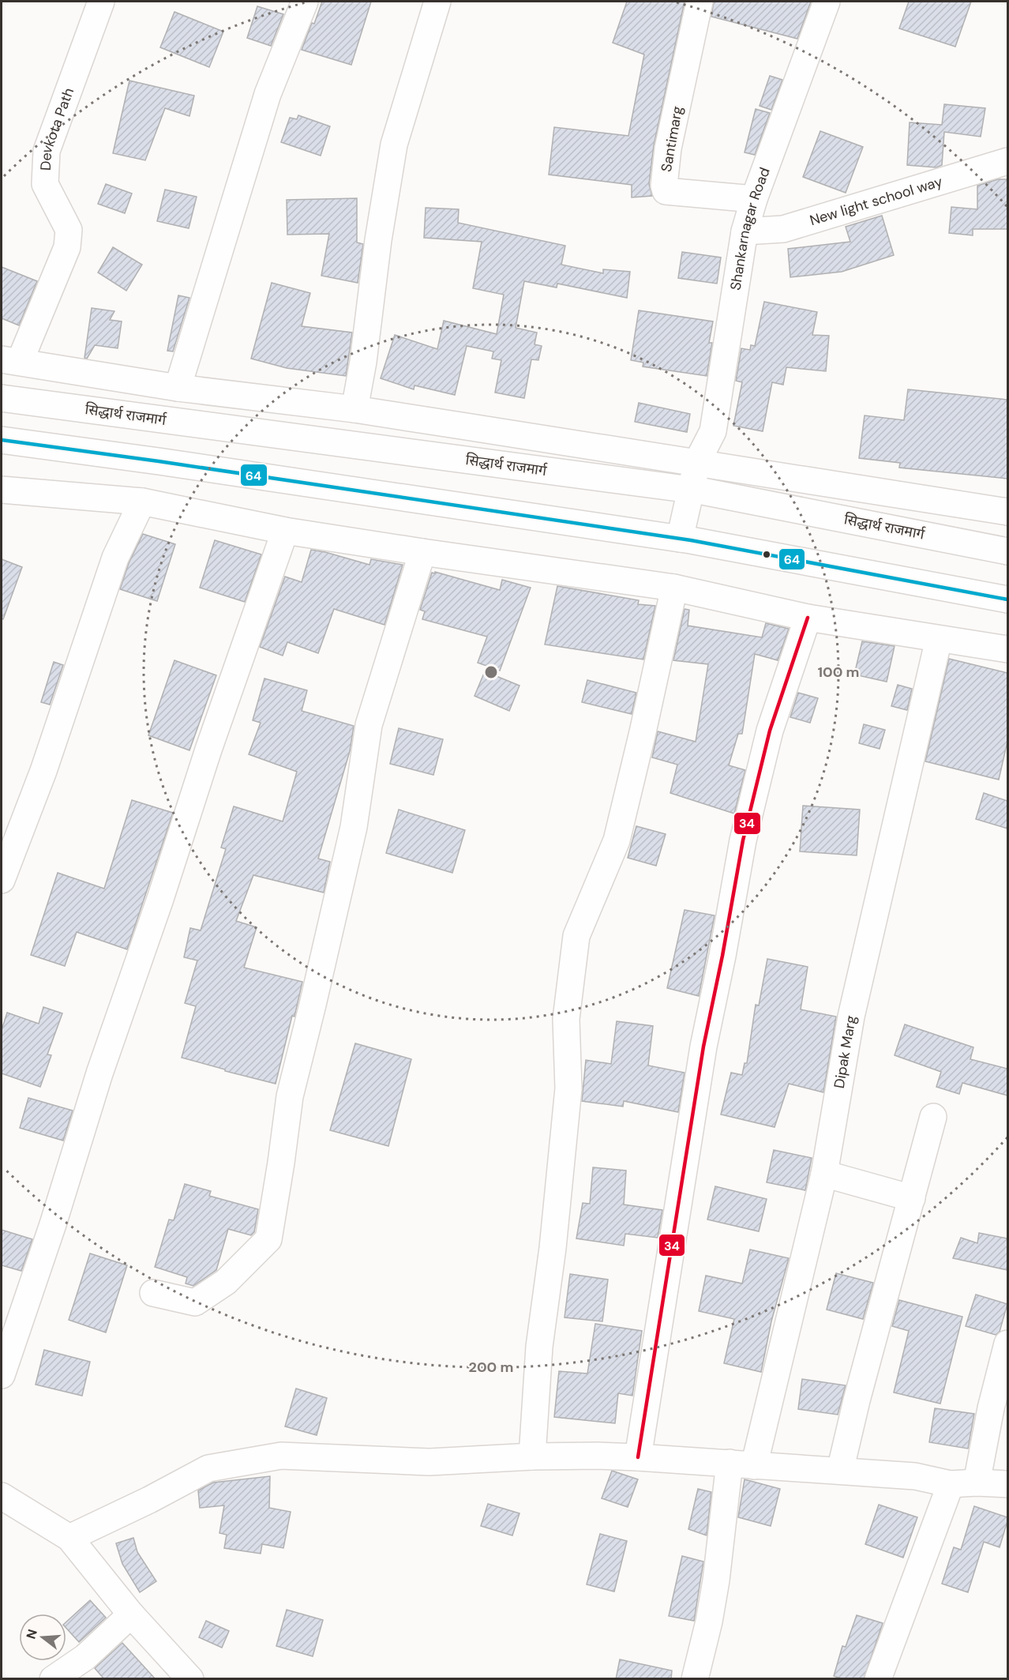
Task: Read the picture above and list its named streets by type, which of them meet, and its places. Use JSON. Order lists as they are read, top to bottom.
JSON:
{
  "streets": {
    "main road": [
      "Devkota Path",
      "Santimarg",
      "New light school way",
      "Shankarnagar Road",
      "सिद्धार्थ राजमार्ग",
      "Dipak Marg"
    ]
  },
  "crossings": [
    ["Santimarg", "Shankarnagar Road"],
    ["New light school way", "Shankarnagar Road"],
    ["Shankarnagar Road", "सिद्धार्थ राजमार्ग"]
  ],
  "lines": ["transit line 64", "transit line 34"],
  "north": "left",
  "rings": ["100 m", "200 m"]
}
